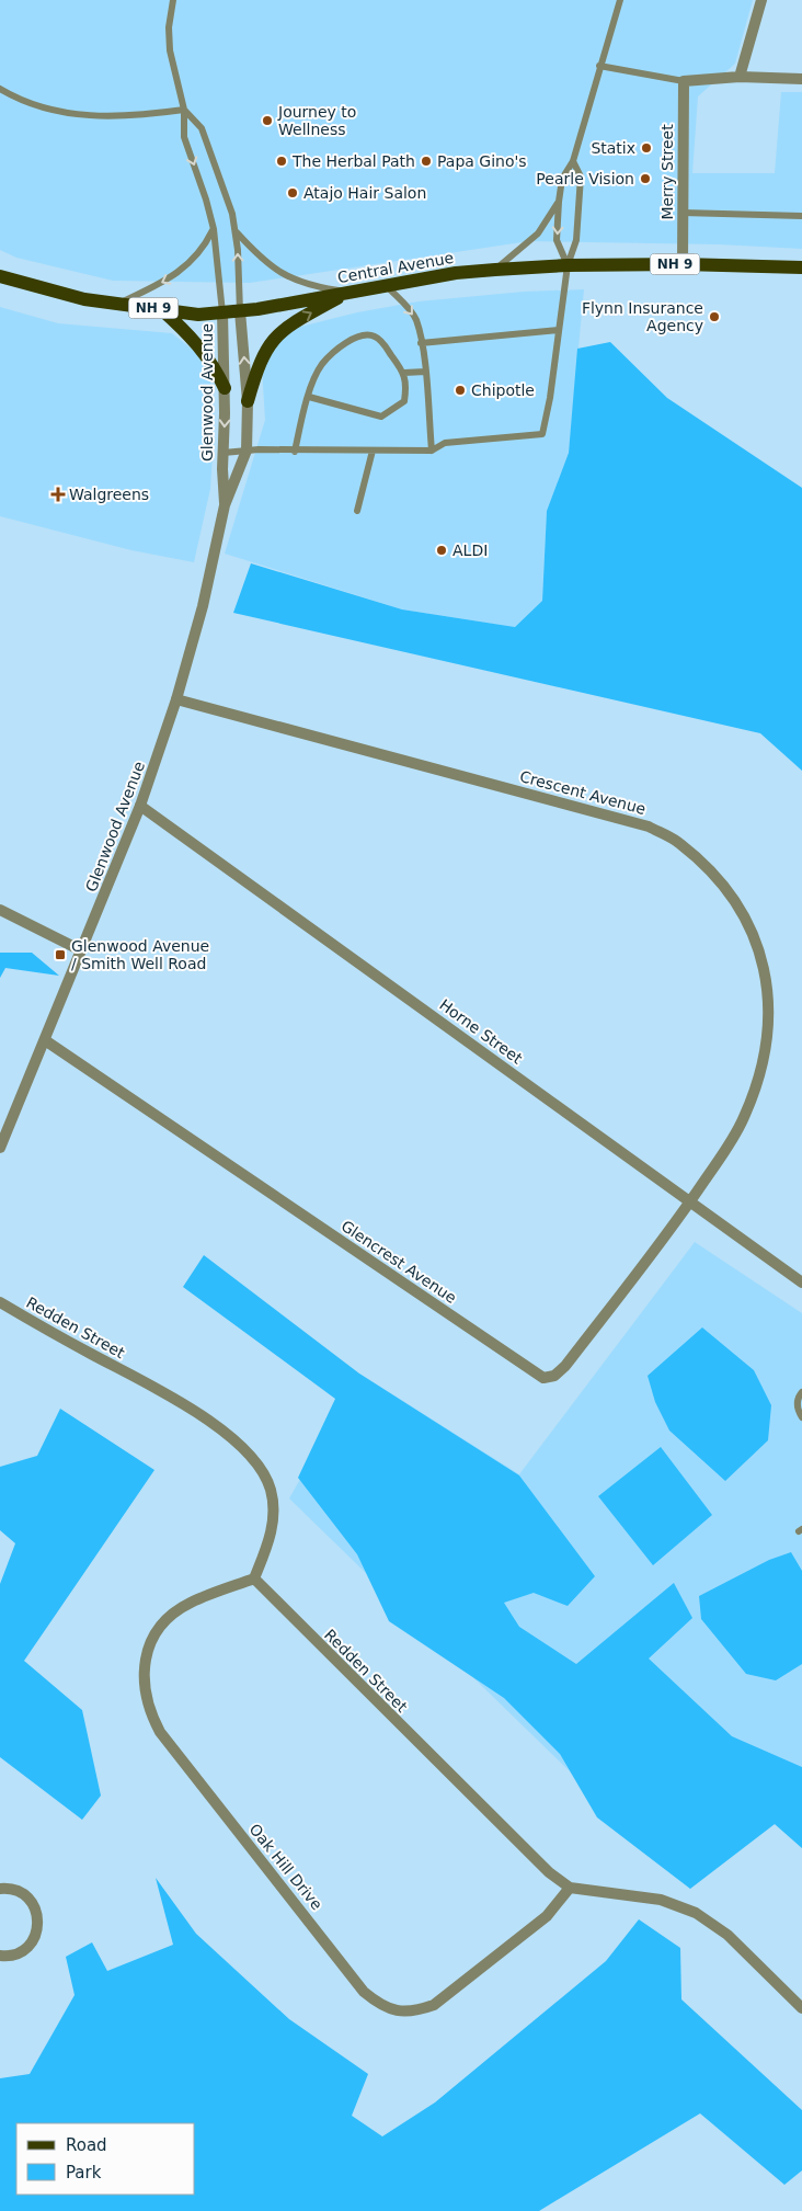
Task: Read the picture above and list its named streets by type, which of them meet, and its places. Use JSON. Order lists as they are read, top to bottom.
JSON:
{
  "streets": {
    "main road": ["NH 9", "Central Avenue"],
    "street": [
      "Merry Street",
      "Glenwood Avenue",
      "Crescent Avenue",
      "Horne Street",
      "Glencrest Avenue",
      "Redden Street",
      "Oak Hill Drive"
    ]
  },
  "crossings": [
    ["Merry Street", "Central Avenue"],
    ["Central Avenue", "Glenwood Avenue"],
    ["Glenwood Avenue", "Crescent Avenue"],
    ["Glenwood Avenue", "Horne Street"],
    ["Glenwood Avenue", "Glencrest Avenue"],
    ["Crescent Avenue", "Horne Street"],
    ["Crescent Avenue", "Glencrest Avenue"],
    ["Horne Street", "Glencrest Avenue"],
    ["Redden Street", "Oak Hill Drive"]
  ],
  "places": {
    "other": [
      "Journey to Wellness",
      "Statix",
      "The Herbal Path",
      "Papa Gino's",
      "Pearle Vision",
      "Atajo Hair Salon",
      "Flynn Insurance Agency",
      "Chipotle",
      "ALDI"
    ],
    "health": ["Walgreens"],
    "transit": ["Glenwood Avenue / Smith Well Road"]
  },
  "legend": ["Road", "Park"]
}
